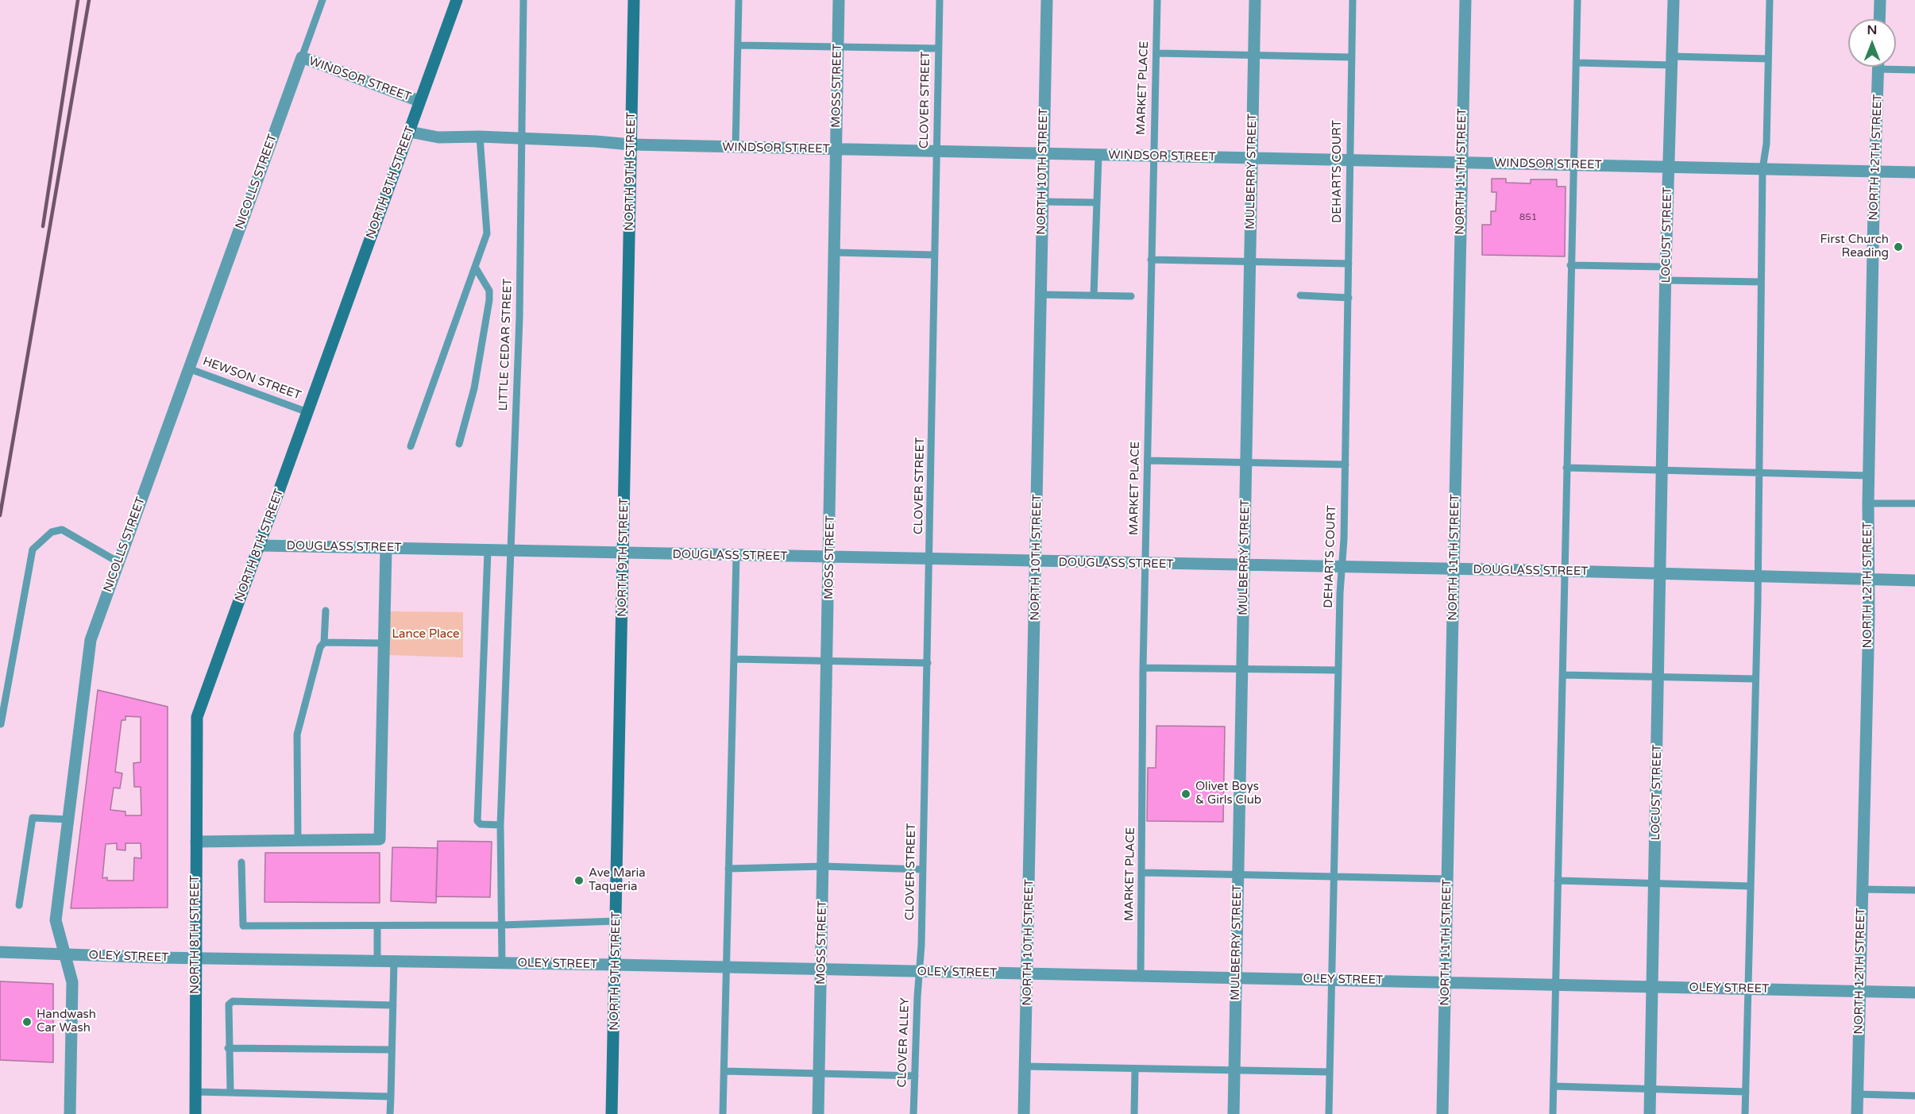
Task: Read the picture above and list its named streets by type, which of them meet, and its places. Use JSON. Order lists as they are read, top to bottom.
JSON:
{
  "streets": {
    "main road": ["NORTH 9TH STREET", "NORTH 8TH STREET"],
    "street": [
      "WINDSOR STREET",
      "MOSS STREET",
      "NORTH 12TH STREET",
      "NORTH 10TH STREET",
      "MULBERRY STREET",
      "NORTH 11TH STREET",
      "NICOLLS STREET",
      "LOCUST STREET",
      "DOUGLASS STREET",
      "OLEY STREET"
    ],
    "lane": [
      "MARKET PLACE",
      "CLOVER STREET",
      "DEHARTS COURT",
      "LITTLE CEDAR STREET",
      "HEWSON STREET",
      "CLOVER ALLEY"
    ]
  },
  "crossings": [
    ["WINDSOR STREET", "MOSS STREET"],
    ["WINDSOR STREET", "MARKET PLACE"],
    ["WINDSOR STREET", "CLOVER STREET"],
    ["WINDSOR STREET", "NORTH 12TH STREET"],
    ["WINDSOR STREET", "NORTH 9TH STREET"],
    ["WINDSOR STREET", "NORTH 10TH STREET"],
    ["WINDSOR STREET", "MULBERRY STREET"],
    ["WINDSOR STREET", "DEHARTS COURT"],
    ["WINDSOR STREET", "NORTH 11TH STREET"],
    ["WINDSOR STREET", "NICOLLS STREET"],
    ["WINDSOR STREET", "NORTH 8TH STREET"],
    ["WINDSOR STREET", "LOCUST STREET"],
    ["WINDSOR STREET", "LITTLE CEDAR STREET"],
    ["MOSS STREET", "DOUGLASS STREET"],
    ["MOSS STREET", "OLEY STREET"],
    ["MARKET PLACE", "DOUGLASS STREET"],
    ["MARKET PLACE", "OLEY STREET"],
    ["CLOVER STREET", "DOUGLASS STREET"],
    ["CLOVER STREET", "OLEY STREET"],
    ["CLOVER STREET", "CLOVER ALLEY"],
    ["NORTH 12TH STREET", "DOUGLASS STREET"],
    ["NORTH 12TH STREET", "OLEY STREET"],
    ["NORTH 9TH STREET", "DOUGLASS STREET"],
    ["NORTH 9TH STREET", "OLEY STREET"],
    ["NORTH 10TH STREET", "DOUGLASS STREET"],
    ["NORTH 10TH STREET", "OLEY STREET"],
    ["MULBERRY STREET", "DOUGLASS STREET"],
    ["MULBERRY STREET", "OLEY STREET"],
    ["DEHARTS COURT", "DOUGLASS STREET"],
    ["DEHARTS COURT", "OLEY STREET"],
    ["NORTH 11TH STREET", "DOUGLASS STREET"],
    ["NORTH 11TH STREET", "OLEY STREET"],
    ["NICOLLS STREET", "HEWSON STREET"],
    ["NICOLLS STREET", "OLEY STREET"],
    ["NORTH 8TH STREET", "HEWSON STREET"],
    ["NORTH 8TH STREET", "DOUGLASS STREET"],
    ["NORTH 8TH STREET", "OLEY STREET"],
    ["LOCUST STREET", "DOUGLASS STREET"],
    ["LOCUST STREET", "OLEY STREET"],
    ["LITTLE CEDAR STREET", "DOUGLASS STREET"],
    ["LITTLE CEDAR STREET", "OLEY STREET"],
    ["OLEY STREET", "CLOVER ALLEY"]
  ],
  "parks": ["Lance Place"],
  "places": [
    "First Church Reading",
    "Olivet Boys & Girls Club",
    "Ave Maria Taqueria",
    "Handwash Car Wash"
  ],
  "house_numbers": ["851"],
  "north": "top"
}
